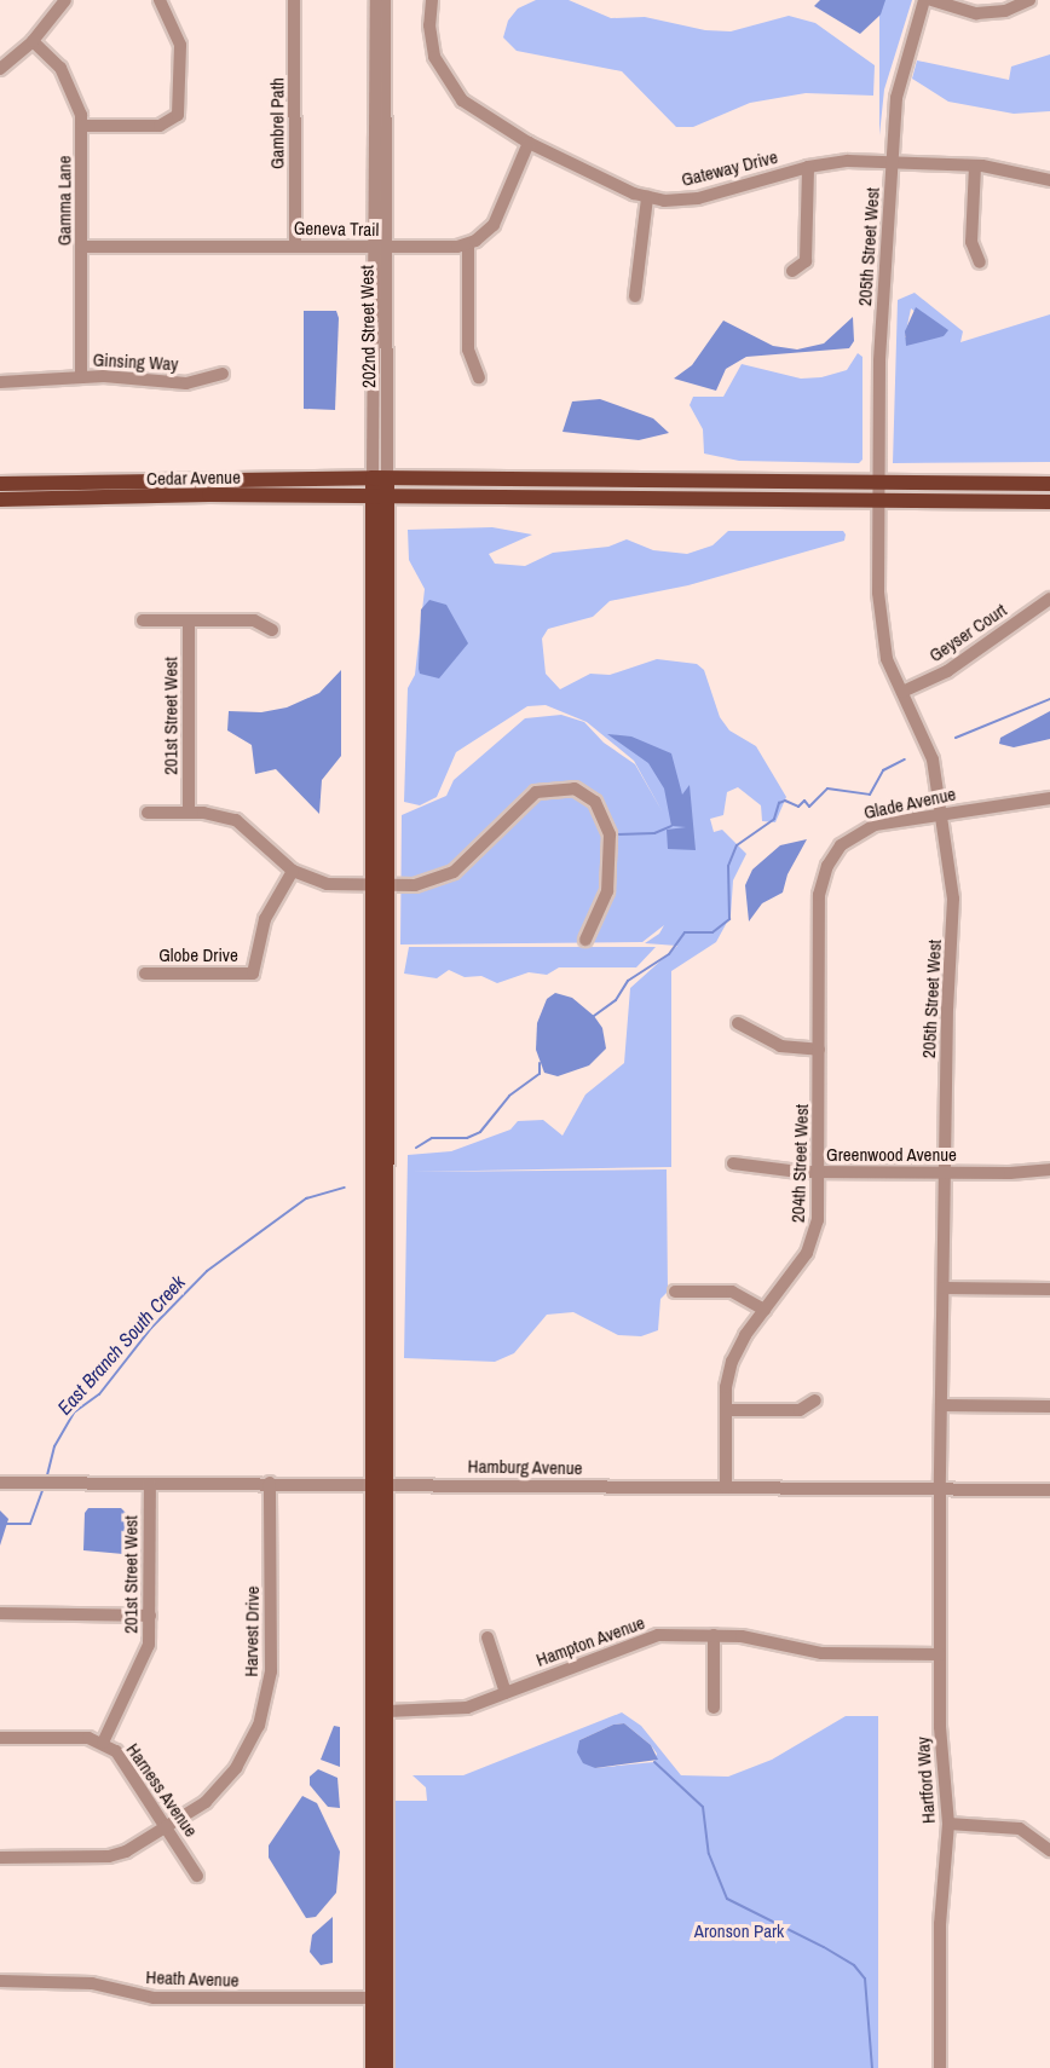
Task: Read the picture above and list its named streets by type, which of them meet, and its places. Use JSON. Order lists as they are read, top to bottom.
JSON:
{
  "streets": {
    "main road": ["Cedar Avenue"],
    "street": [
      "Gambrel Path",
      "Gateway Drive",
      "Gamma Lane",
      "Geneva Trail",
      "205th Street West",
      "202nd Street West",
      "Ginsing Way",
      "Geyser Court",
      "201st Street West",
      "Glade Avenue",
      "Globe Drive",
      "Greenwood Avenue",
      "204th Street West",
      "Hamburg Avenue",
      "Harvest Drive",
      "Hampton Avenue",
      "Hartford Way",
      "Harness Avenue",
      "Heath Avenue"
    ]
  },
  "crossings": [
    ["Gambrel Path", "Geneva Trail"],
    ["Gateway Drive", "205th Street West"],
    ["Gamma Lane", "Geneva Trail"],
    ["Gamma Lane", "Ginsing Way"],
    ["Geneva Trail", "202nd Street West"],
    ["205th Street West", "Cedar Avenue"],
    ["205th Street West", "Geyser Court"],
    ["205th Street West", "Glade Avenue"],
    ["205th Street West", "Greenwood Avenue"],
    ["205th Street West", "Hamburg Avenue"],
    ["205th Street West", "Hartford Way"],
    ["202nd Street West", "Cedar Avenue"],
    ["201st Street West", "Hamburg Avenue"],
    ["201st Street West", "Harness Avenue"],
    ["Glade Avenue", "204th Street West"],
    ["Greenwood Avenue", "204th Street West"],
    ["204th Street West", "Hamburg Avenue"],
    ["Hamburg Avenue", "Harvest Drive"],
    ["Hamburg Avenue", "Hartford Way"],
    ["Harvest Drive", "Harness Avenue"],
    ["Hampton Avenue", "Hartford Way"]
  ],
  "water": ["East Branch South Creek"],
  "parks": ["Aronson Park"]
}
